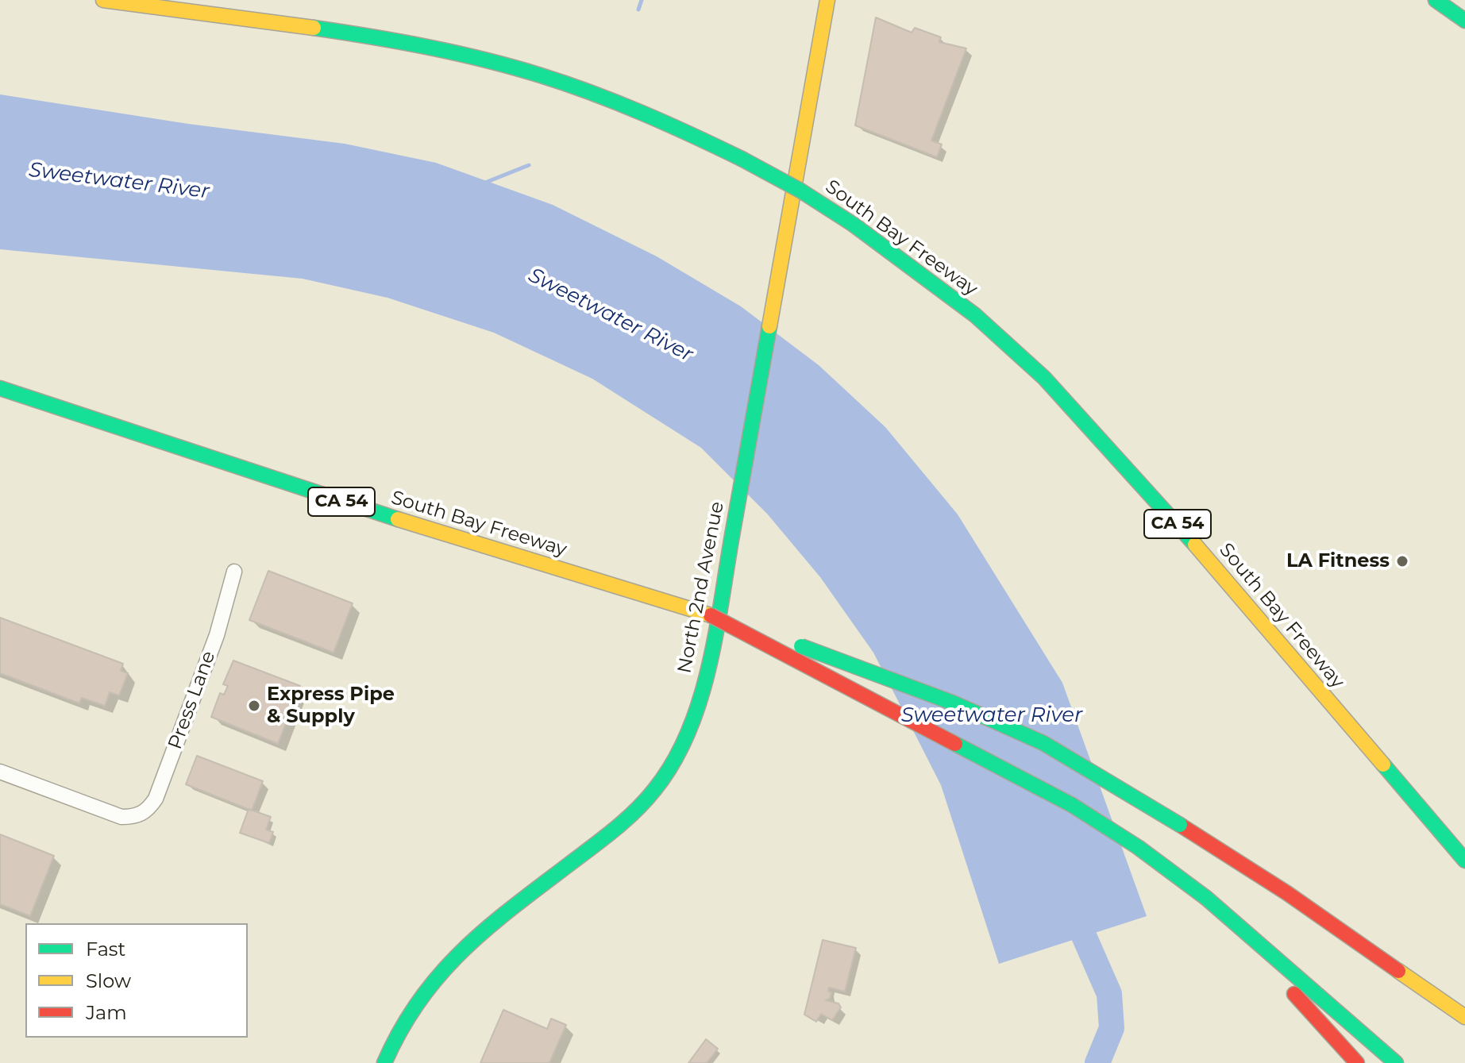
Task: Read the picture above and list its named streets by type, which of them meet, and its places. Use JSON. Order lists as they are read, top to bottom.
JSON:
{
  "streets": {
    "main road": ["South Bay Freeway", "CA 54", "North 2nd Avenue"],
    "street": ["Press Lane"]
  },
  "water": ["Sweetwater River"],
  "places": ["LA Fitness", "Express Pipe & Supply"],
  "legend": ["Fast", "Slow", "Jam"]
}
